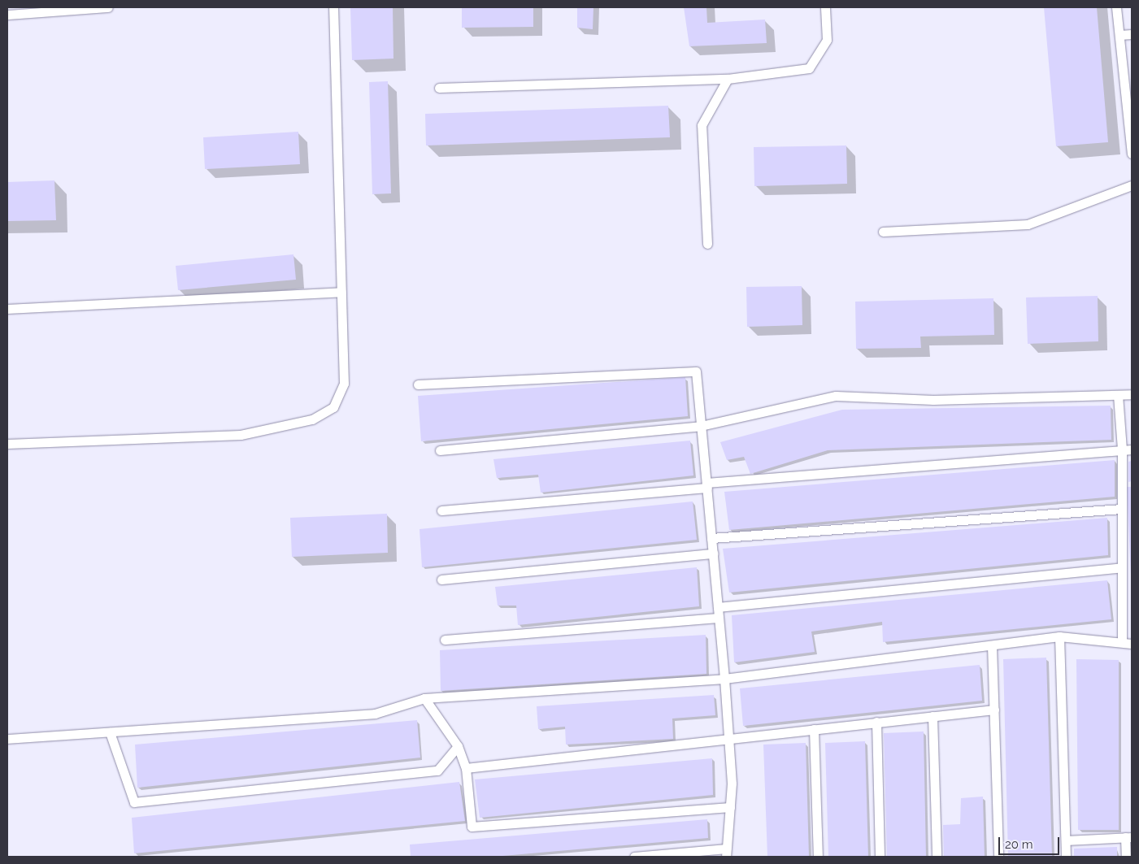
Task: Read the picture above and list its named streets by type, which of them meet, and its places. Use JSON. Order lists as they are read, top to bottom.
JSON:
{
  "scale_bar": "20 m"
}
